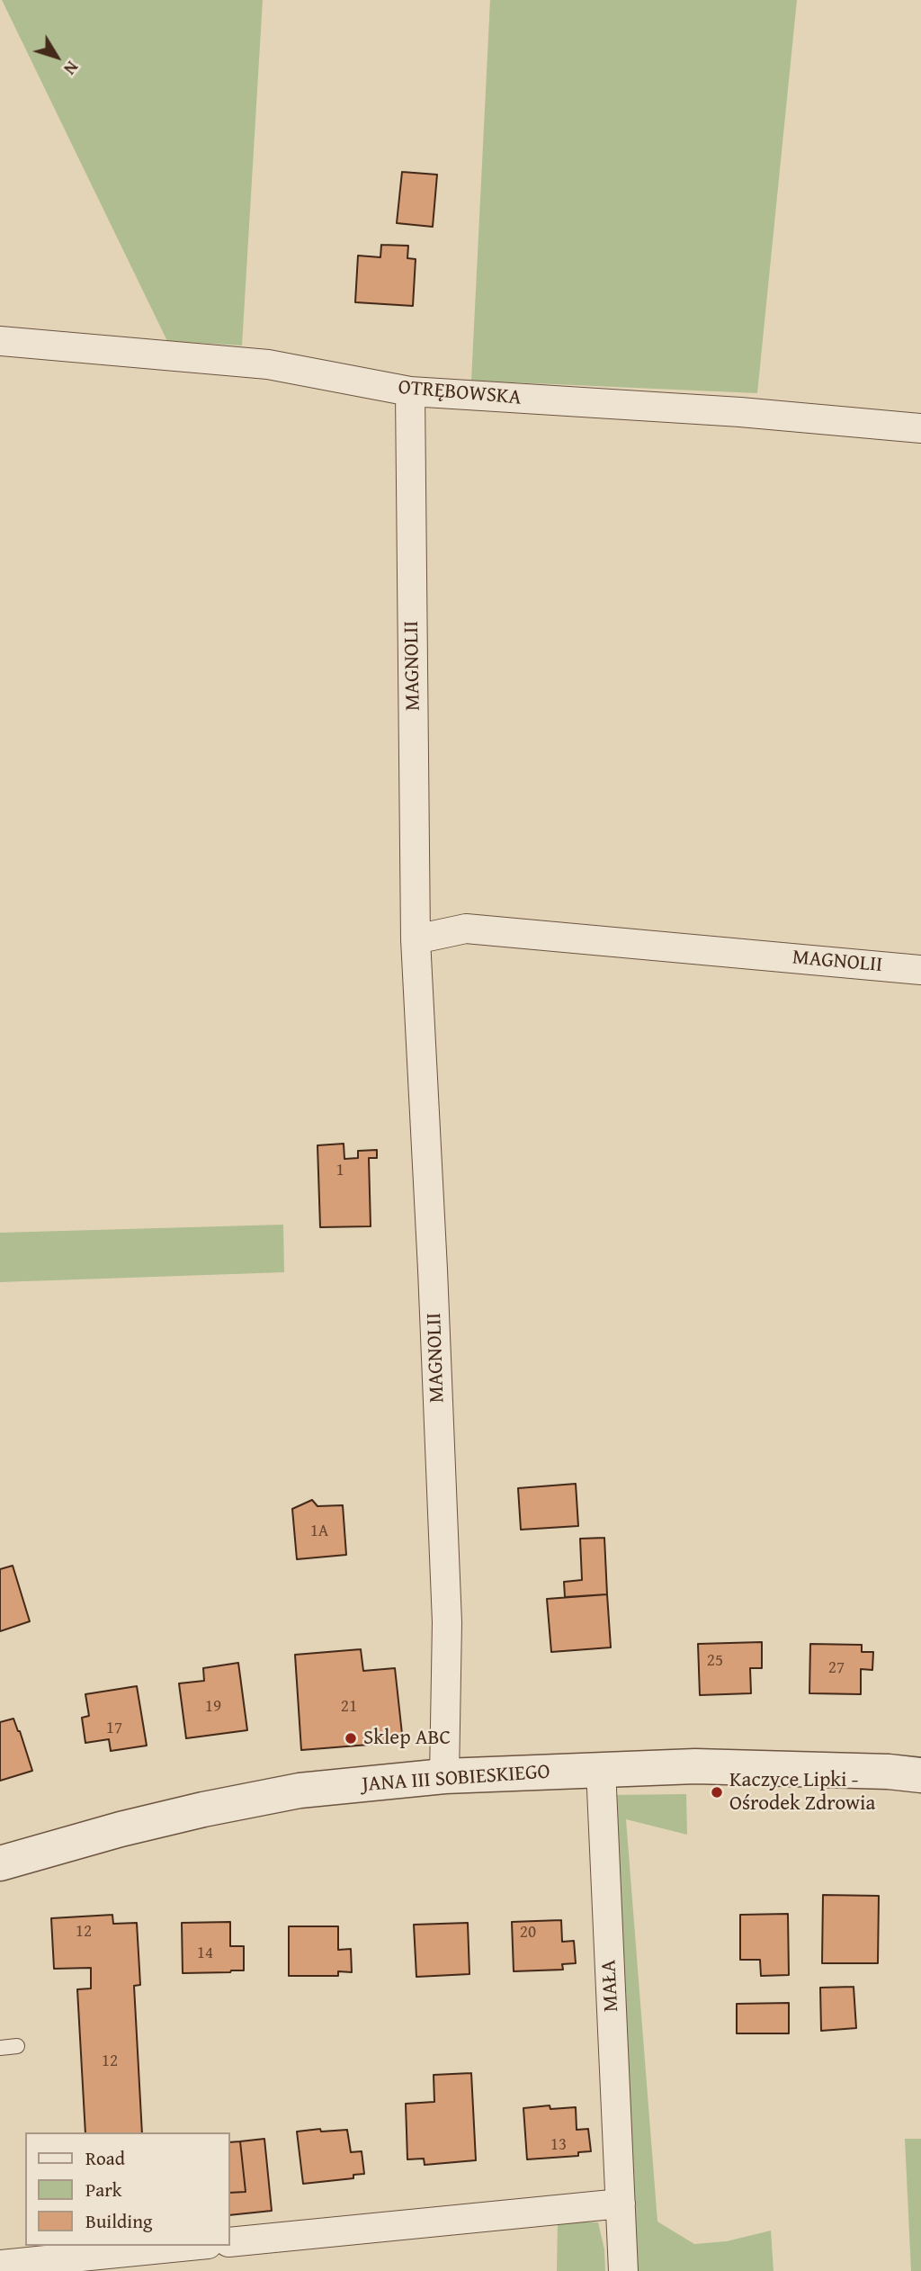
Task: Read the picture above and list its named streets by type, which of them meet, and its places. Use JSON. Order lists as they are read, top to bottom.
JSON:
{
  "streets": {
    "street": [
      "OTRĘBOWSKA",
      "MAGNOLII",
      "JANA III SOBIESKIEGO",
      "MAŁA"
    ]
  },
  "crossings": [
    ["OTRĘBOWSKA", "MAGNOLII"],
    ["MAGNOLII", "JANA III SOBIESKIEGO"],
    ["JANA III SOBIESKIEGO", "MAŁA"]
  ],
  "places": ["Sklep ABC", "Kaczyce Lipki - Ośrodek Zdrowia"],
  "house_numbers": [
    "1",
    "1A",
    "25",
    "27",
    "19",
    "21",
    "17",
    "12",
    "20",
    "14",
    "12",
    "13"
  ],
  "legend": ["Road", "Park", "Building"],
  "north": "bottom right"
}
